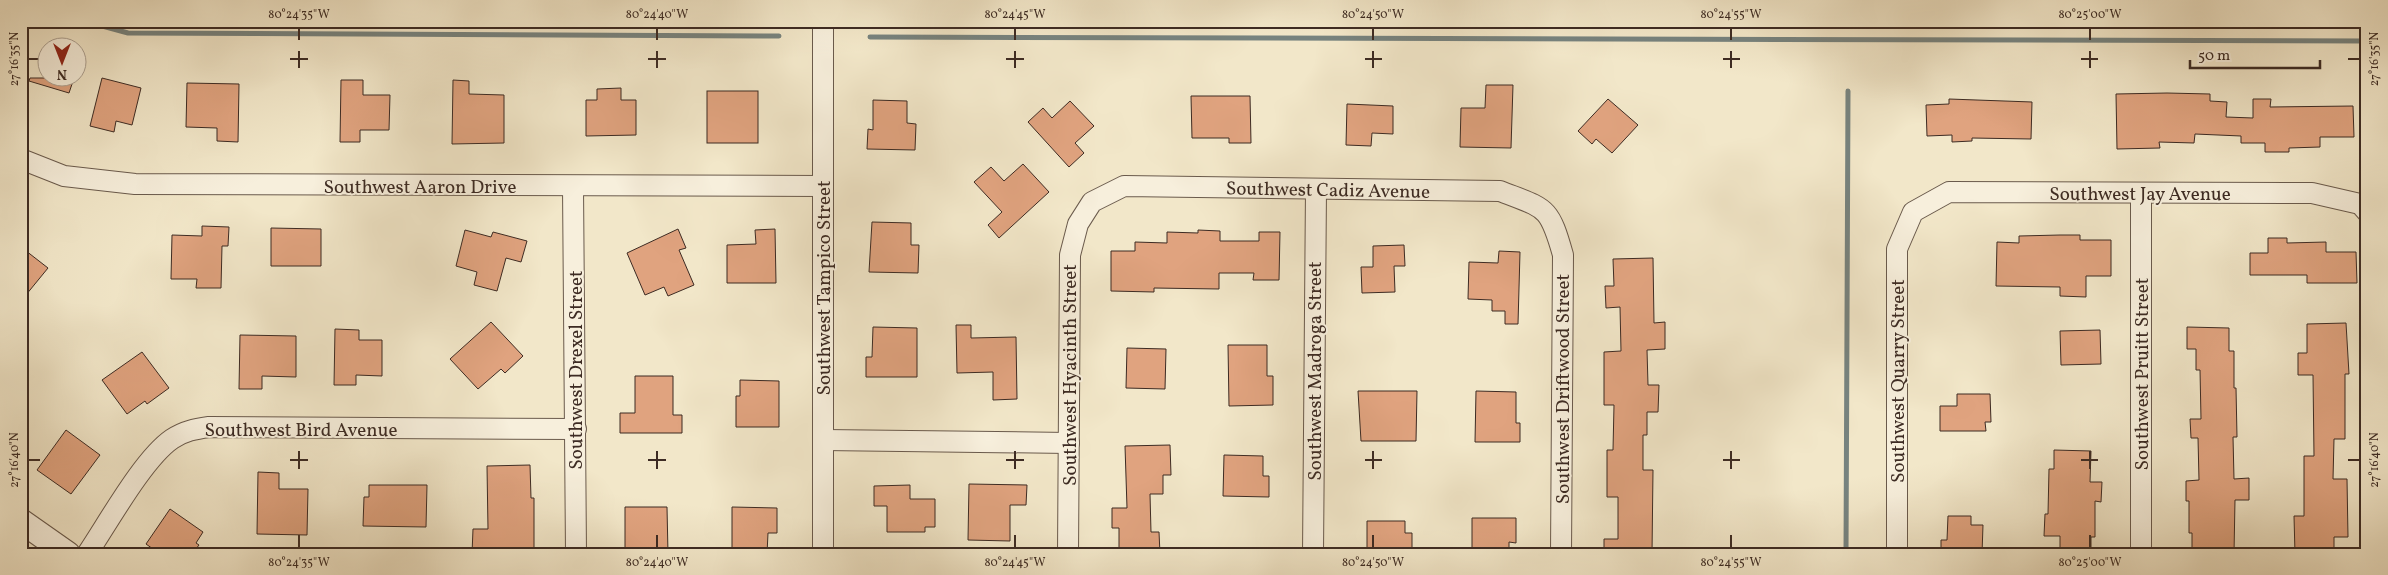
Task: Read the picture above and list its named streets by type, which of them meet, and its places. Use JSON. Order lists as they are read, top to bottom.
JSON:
{
  "streets": {
    "street": [
      "Southwest Aaron Drive",
      "Southwest Cadiz Avenue",
      "Southwest Jay Avenue",
      "Southwest Tampico Street",
      "Southwest Drexel Street",
      "Southwest Madroga Street",
      "Southwest Pruitt Street",
      "Southwest Hyacinth Street",
      "Southwest Quarry Street",
      "Southwest Driftwood Street",
      "Southwest Bird Avenue"
    ]
  },
  "crossings": [
    ["Southwest Aaron Drive", "Southwest Tampico Street"],
    ["Southwest Aaron Drive", "Southwest Drexel Street"],
    ["Southwest Cadiz Avenue", "Southwest Madroga Street"],
    ["Southwest Cadiz Avenue", "Southwest Hyacinth Street"],
    ["Southwest Cadiz Avenue", "Southwest Driftwood Street"],
    ["Southwest Jay Avenue", "Southwest Pruitt Street"],
    ["Southwest Jay Avenue", "Southwest Quarry Street"],
    ["Southwest Drexel Street", "Southwest Bird Avenue"]
  ],
  "scale_bar": "50 m",
  "north": "bottom",
  "coordinates": [
    "80°24'35\"W",
    "80°24'40\"W",
    "80°24'45\"W",
    "80°24'50\"W",
    "80°24'55\"W",
    "80°25'00\"W",
    "27°16'35\"N",
    "27°16'40\"N"
  ]
}
